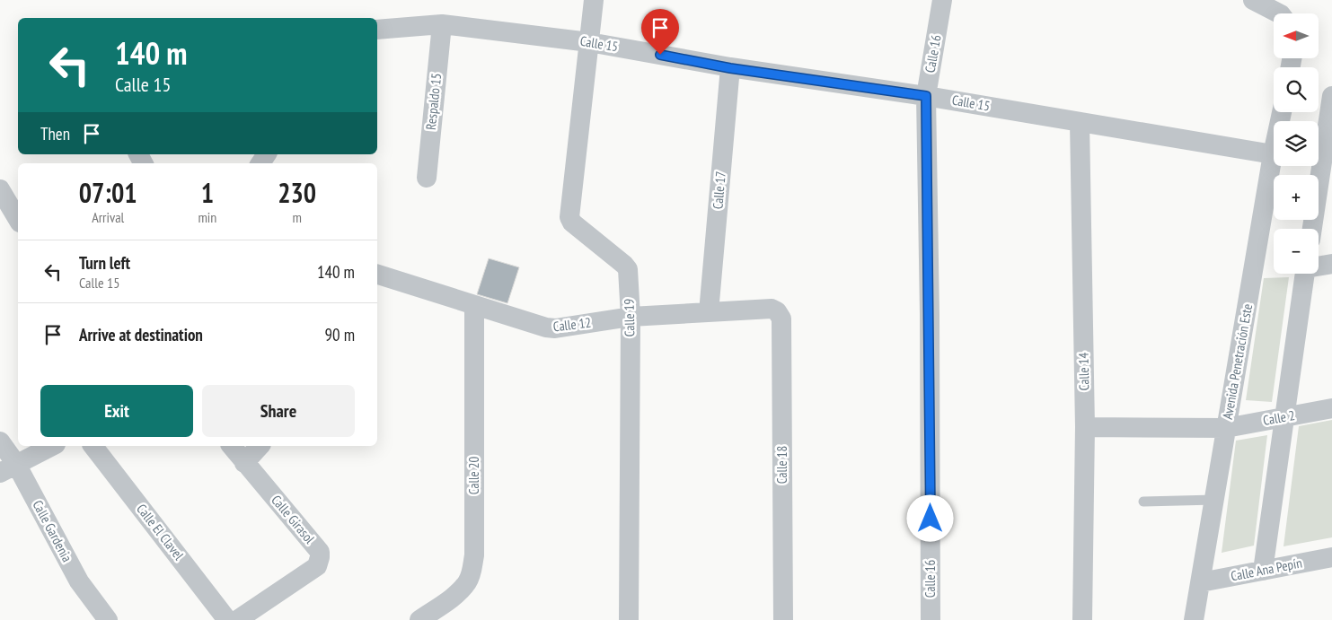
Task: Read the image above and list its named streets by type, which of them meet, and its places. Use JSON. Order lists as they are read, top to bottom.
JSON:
{
  "streets": {
    "street": [
      "Calle 15",
      "Calle 16",
      "Respaldo 15",
      "Calle 17",
      "Calle 19",
      "Calle 12",
      "Avenida Penetración Este",
      "Calle 14",
      "Calle 2",
      "Calle 18",
      "Calle 20",
      "Calle Girasol",
      "Calle Gardenia",
      "Calle El Clavel",
      "Calle Ana Pepín"
    ]
  },
  "crossings": [
    ["Calle 15", "Calle 16"],
    ["Calle 15", "Respaldo 15"],
    ["Calle 15", "Calle 17"],
    ["Calle 15", "Calle 19"],
    ["Calle 15", "Avenida Penetración Este"],
    ["Calle 15", "Calle 14"],
    ["Calle 17", "Calle 12"],
    ["Calle 19", "Calle 12"],
    ["Calle 12", "Calle 18"],
    ["Calle 12", "Calle 20"],
    ["Avenida Penetración Este", "Calle 2"],
    ["Avenida Penetración Este", "Calle Ana Pepín"],
    ["Calle 14", "Calle 2"]
  ],
  "north": "left",
  "page": {
    "map_buttons": ["+", "−"],
    "turn": ["140 m", "Calle 15"],
    "then": "Then",
    "eta": [
      "07:01",
      "Arrival",
      "1",
      "min",
      "230",
      "m"
    ],
    "list": [
      {
        "name": "Turn left",
        "note": "Calle 15",
        "value": "140 m"
      },
      {
        "name": "Arrive at destination",
        "value": "90 m"
      }
    ],
    "buttons": ["Exit", "Share"]
  }
}
